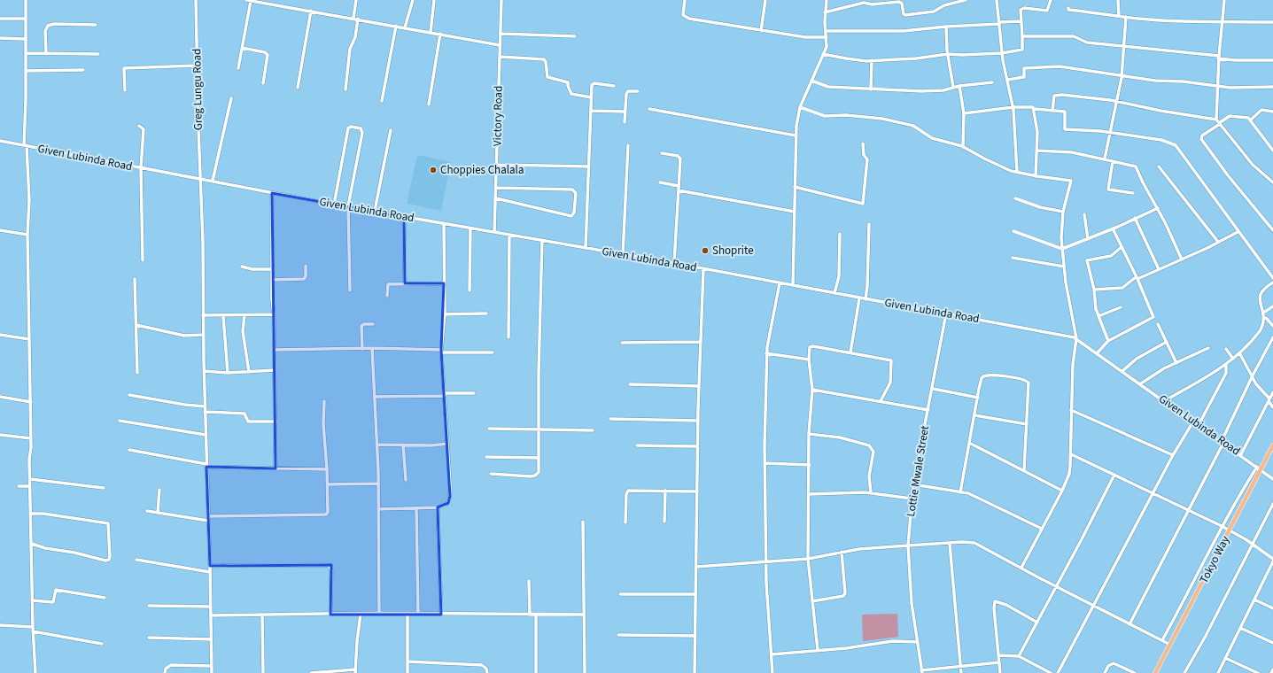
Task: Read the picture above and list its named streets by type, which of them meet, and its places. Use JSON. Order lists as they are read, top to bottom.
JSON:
{
  "streets": {
    "main road": ["Tokyo Way"],
    "street": [
      "Greg Lungu Road",
      "Victory Road",
      "Given Lubinda Road",
      "Lottie Mwale Street"
    ]
  },
  "crossings": [
    ["Greg Lungu Road", "Given Lubinda Road"],
    ["Victory Road", "Given Lubinda Road"],
    ["Given Lubinda Road", "Lottie Mwale Street"],
    ["Given Lubinda Road", "Tokyo Way"]
  ],
  "places": ["Choppies Chalala", "Shoprite"]
}
